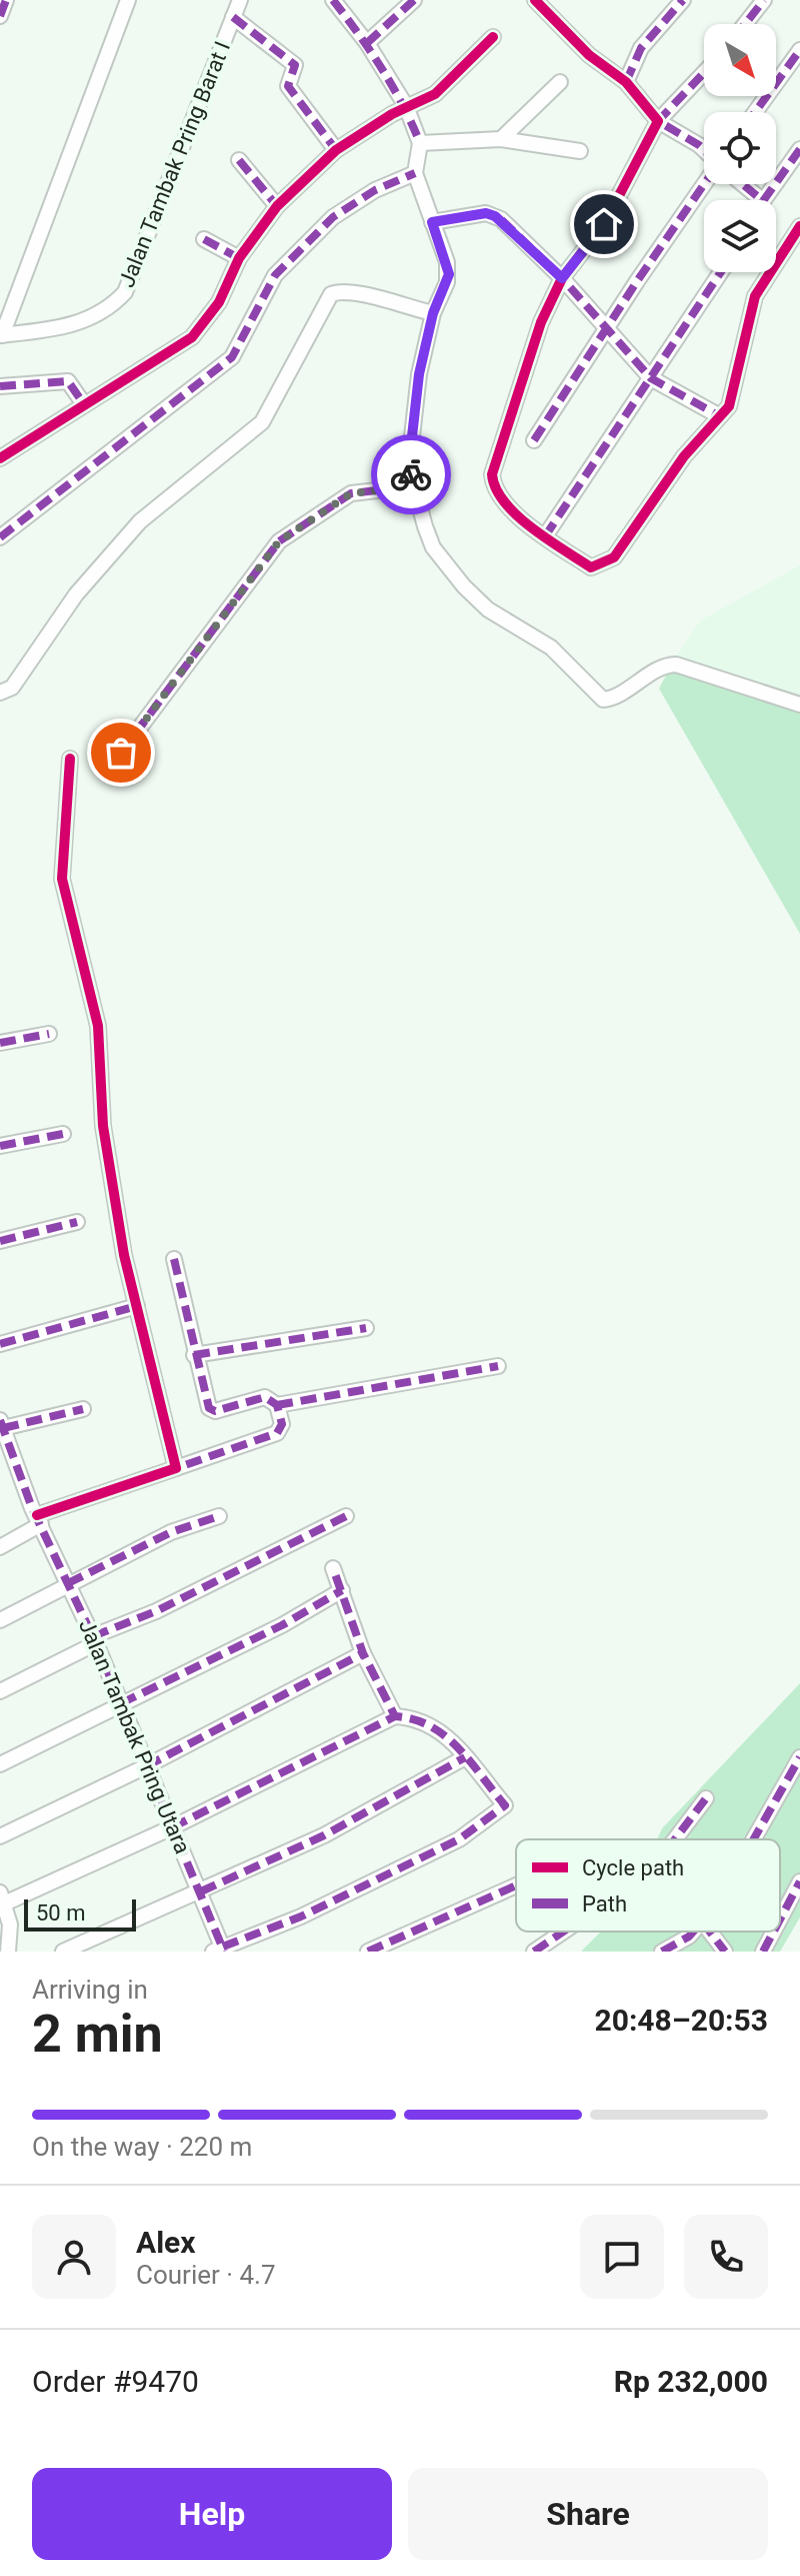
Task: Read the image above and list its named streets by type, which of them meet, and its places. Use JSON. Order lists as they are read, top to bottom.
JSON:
{
  "streets": {
    "street": ["Jalan Tambak Pring Barat I", "Jalan Tambak Pring Utara"]
  },
  "legend": ["Cycle path", "Path"],
  "scale_bar": "50 m",
  "north": "bottom right",
  "page": {
    "scale": "50 m",
    "heading": ["2 min", "Arriving in", "20:48–20:53"],
    "panel": [
      "Alex",
      "Courier · 4.7",
      "Order #9470",
      "Rp 232,000"
    ],
    "bar": "On the way · 220 m",
    "buttons": ["Help", "Share"]
  }
}
